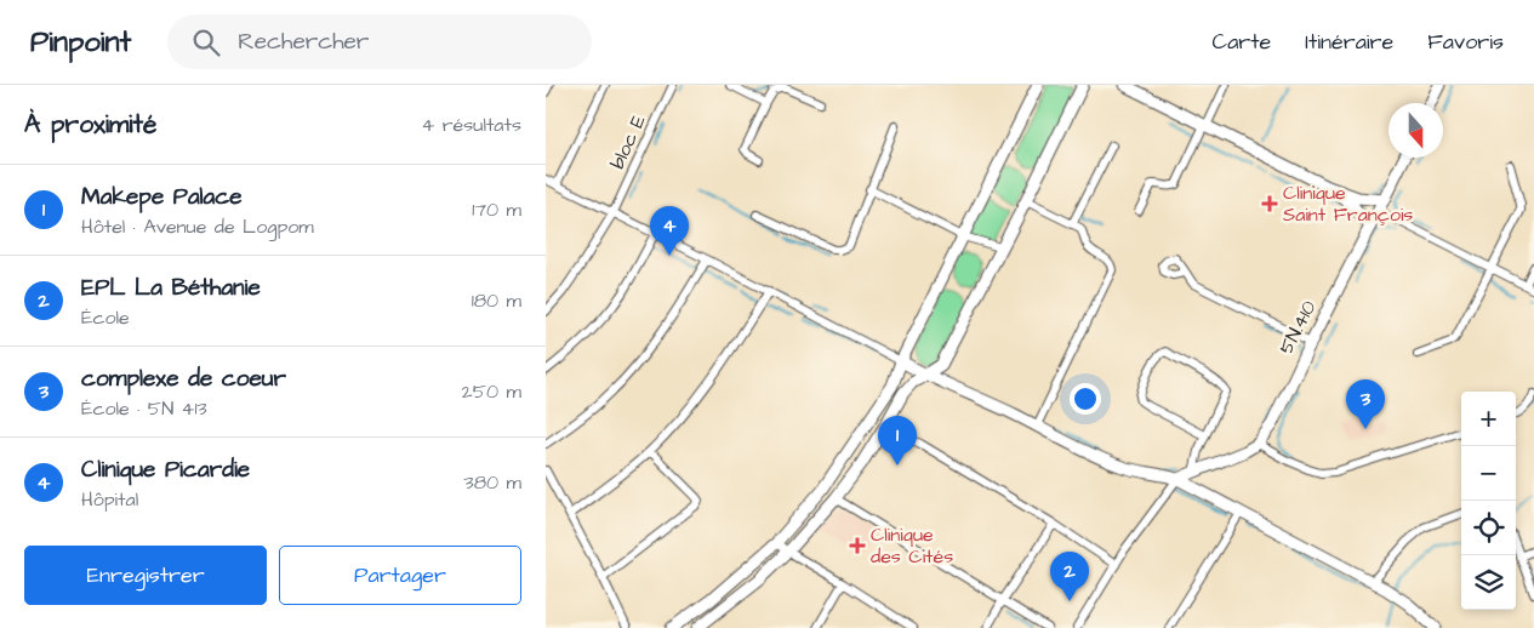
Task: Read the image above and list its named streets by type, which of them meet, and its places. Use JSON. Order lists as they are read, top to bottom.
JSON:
{
  "streets": {
    "main road": ["5N.410"],
    "street": ["bloc E"]
  },
  "places": {
    "health": ["Clinique Saint François", "Clinique des Cités"]
  },
  "north": "bottom",
  "page": {
    "header": "Pinpoint",
    "search": "Rechercher",
    "nav": ["Carte", "Itinéraire", "Favoris"],
    "heading": ["À proximité", "4 résultats"],
    "list": [
      {
        "mark": "1",
        "name": "Makepe Palace",
        "note": "Hôtel · Avenue de Logpom",
        "value": "170 m"
      },
      {
        "mark": "2",
        "name": "EPL La Béthanie",
        "note": "École",
        "value": "180 m"
      },
      {
        "mark": "3",
        "name": "complexe de coeur",
        "note": "École · 5N 413",
        "value": "250 m"
      },
      {
        "mark": "4",
        "name": "Clinique Picardie",
        "note": "Hôpital",
        "value": "380 m"
      }
    ],
    "pins": [
      "4",
      "3",
      "1",
      "2"
    ],
    "map_buttons": ["+", "−"],
    "buttons": ["Enregistrer", "Partager"]
  }
}
